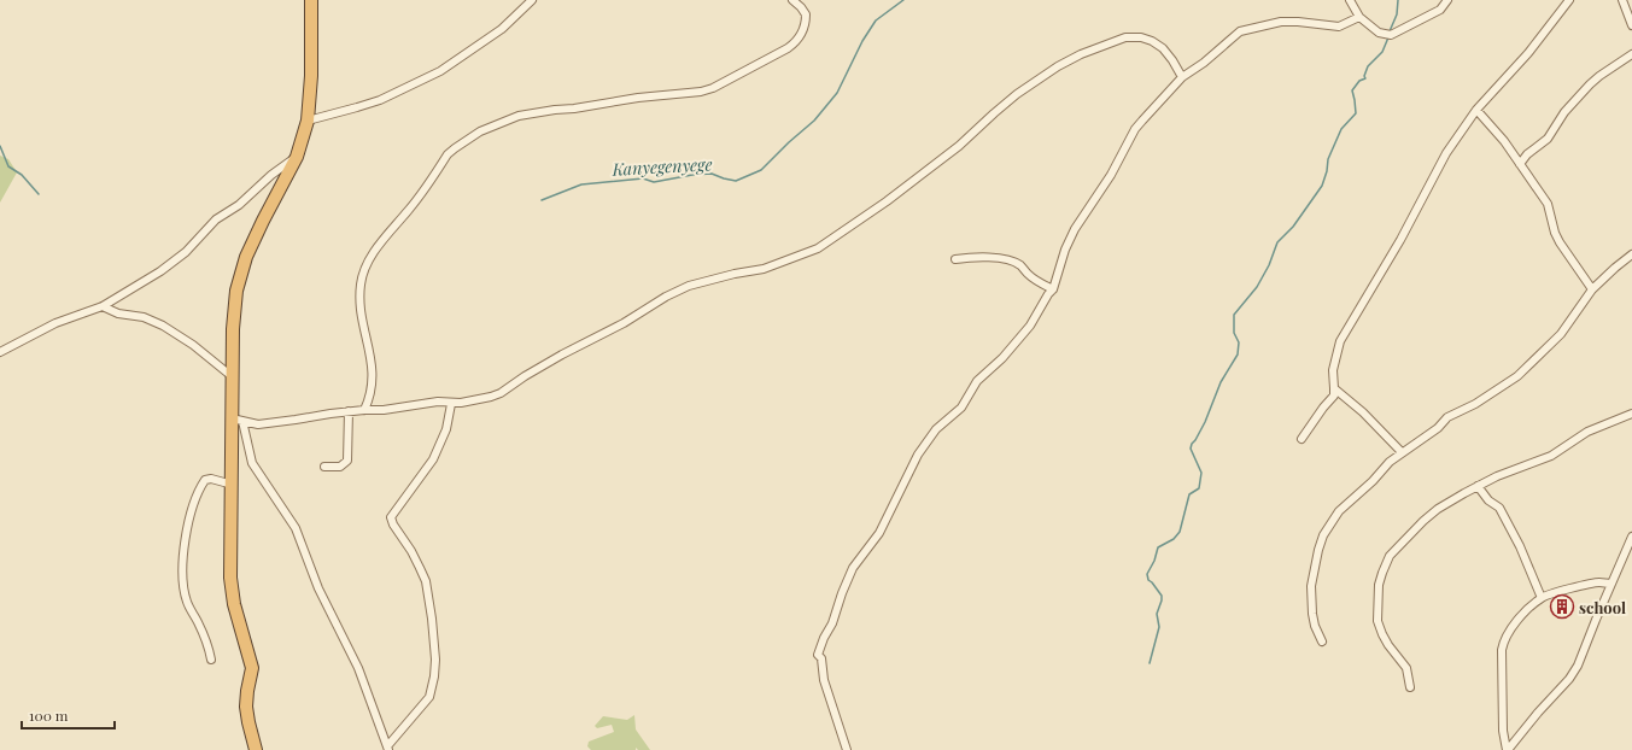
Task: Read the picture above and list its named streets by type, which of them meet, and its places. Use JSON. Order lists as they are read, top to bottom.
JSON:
{
  "water": ["Kanyegenyege"],
  "places": {
    "building": ["school"]
  },
  "scale_bar": "100 m"
}
